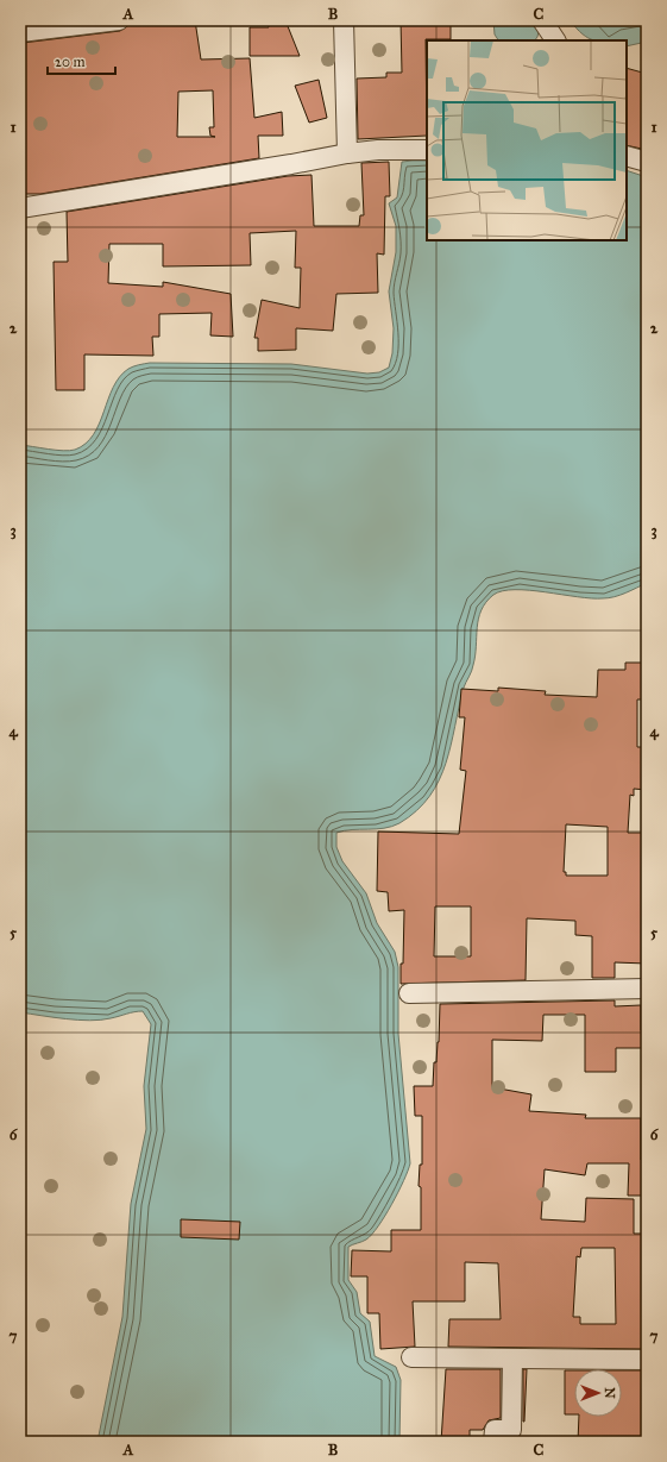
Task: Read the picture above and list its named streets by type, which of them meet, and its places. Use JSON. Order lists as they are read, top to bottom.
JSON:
{
  "scale_bar": "20 m",
  "north": "right",
  "grid": {
    "columns": ["A", "B", "C"],
    "rows": [
      "1",
      "2",
      "3",
      "4",
      "5",
      "6",
      "7"
    ]
  }
}
